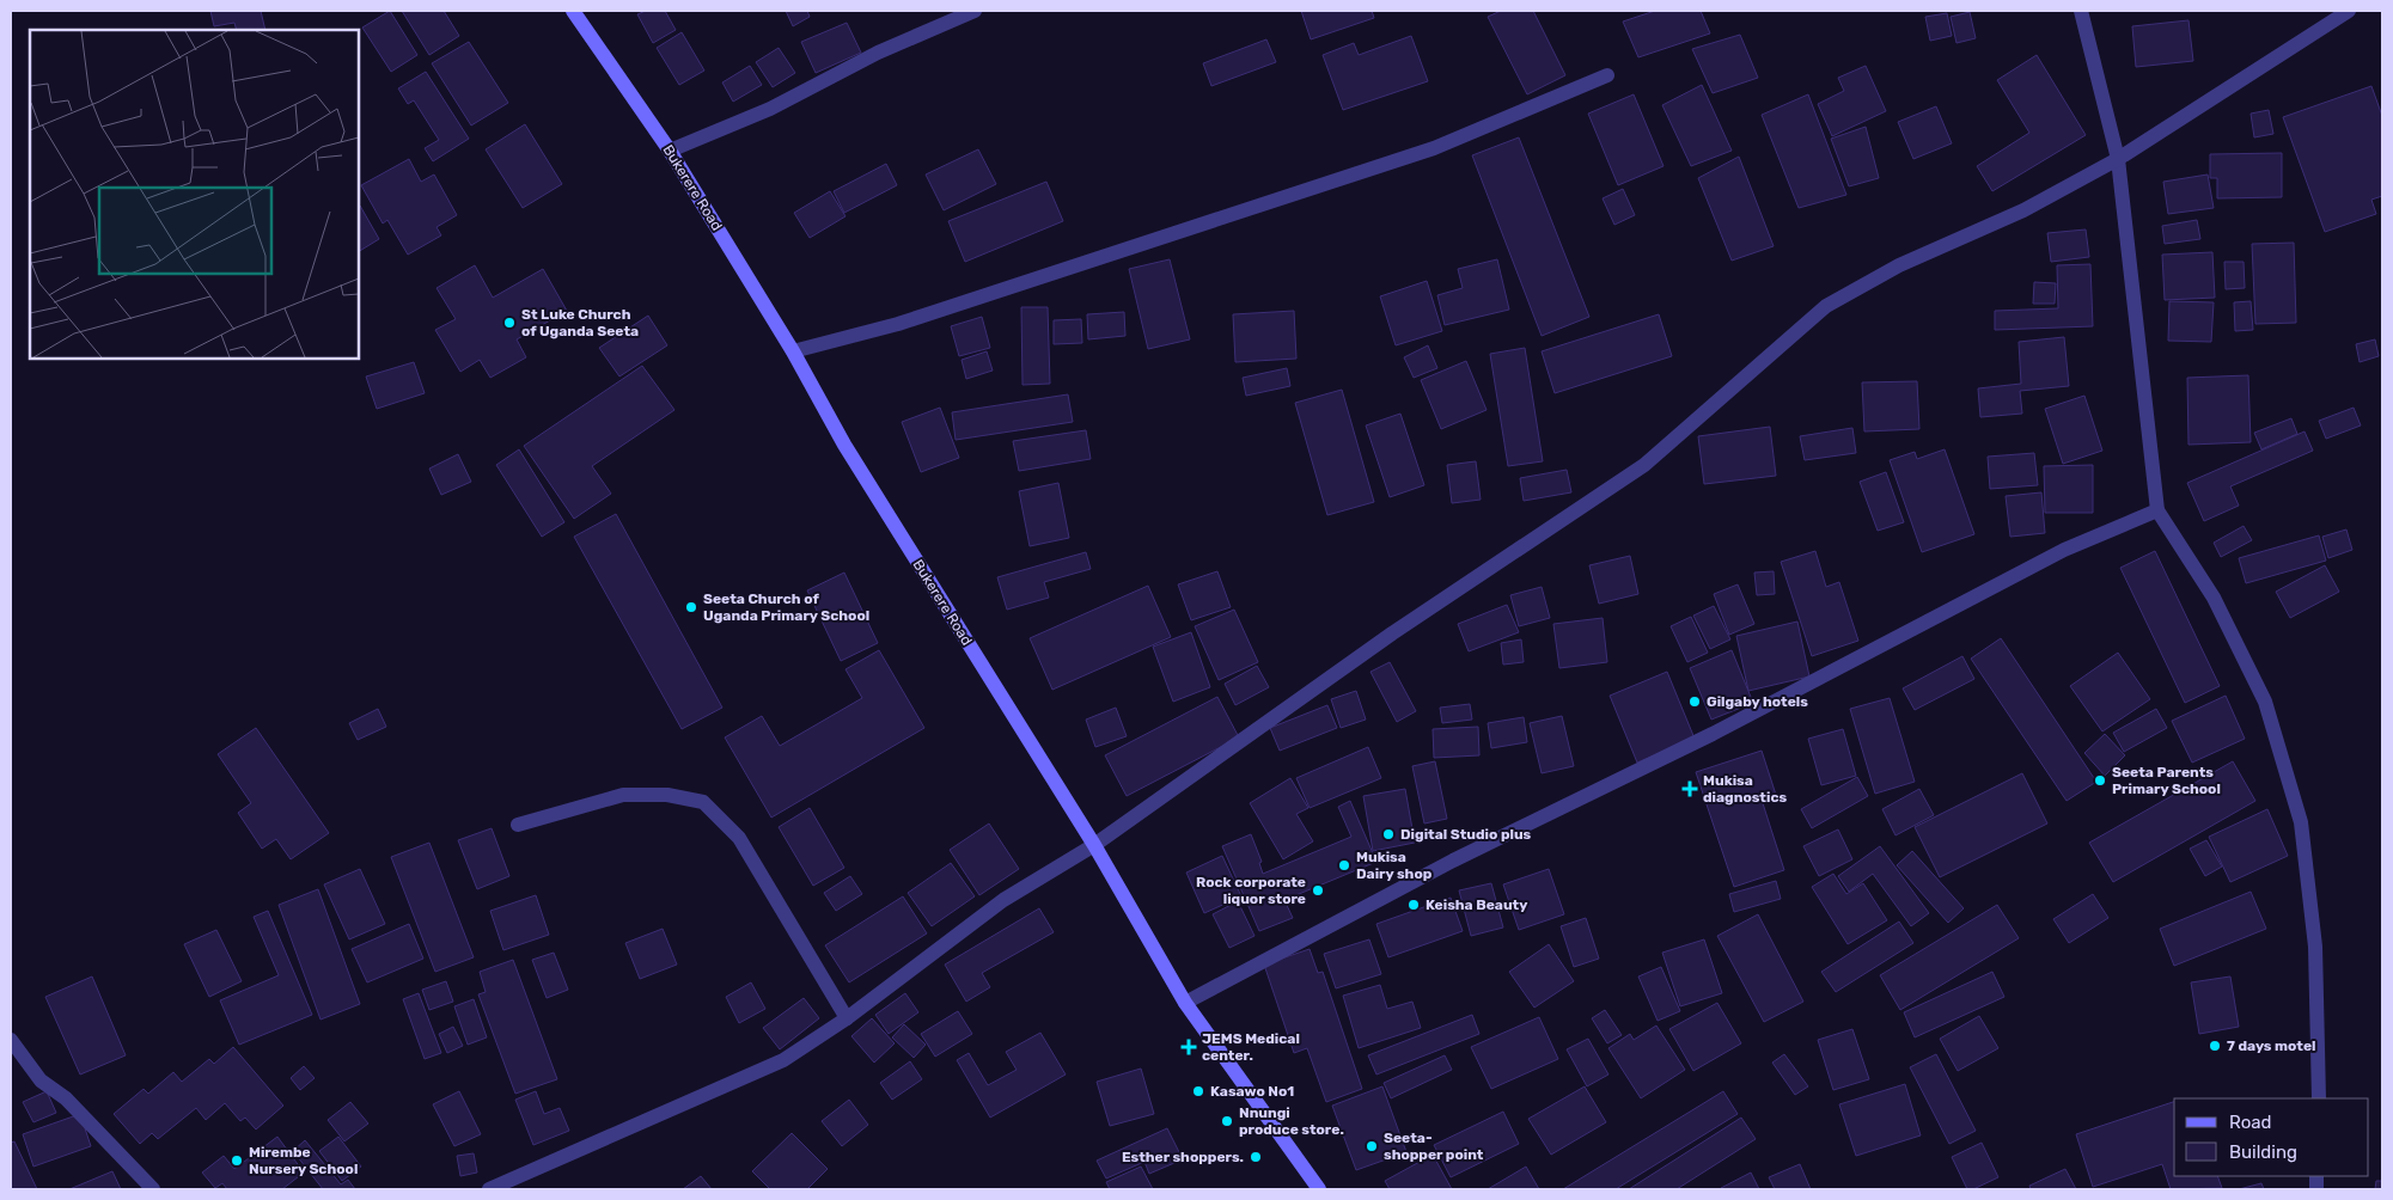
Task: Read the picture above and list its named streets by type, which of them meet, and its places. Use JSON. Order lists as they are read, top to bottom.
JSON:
{
  "streets": {
    "main road": ["Bukerere Road"]
  },
  "places": {
    "other": [
      "St Luke Church of Uganda Seeta",
      "Seeta Church of Uganda Primary School",
      "Gilgaby hotels",
      "Seeta Parents Primary School",
      "Digital Studio plus",
      "Mukisa Dairy shop",
      "Rock corporate liquor store",
      "Keisha Beauty",
      "7 days motel",
      "Kasawo No1",
      "Nnungi produce store.",
      "Seeta- shopper point",
      "Esther shoppers.",
      "Mirembe Nursery School"
    ],
    "health": ["Mukisa diagnostics", "JEMS Medical center."]
  },
  "legend": ["Road", "Building"]
}
